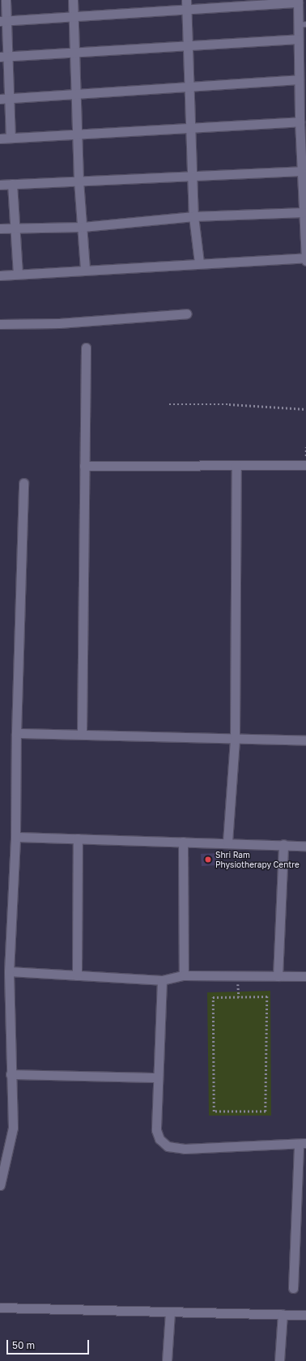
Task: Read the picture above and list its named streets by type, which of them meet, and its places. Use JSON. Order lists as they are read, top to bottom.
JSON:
{
  "places": ["Shri Ram Physiotherapy Centre"],
  "scale_bar": "50 m"
}
